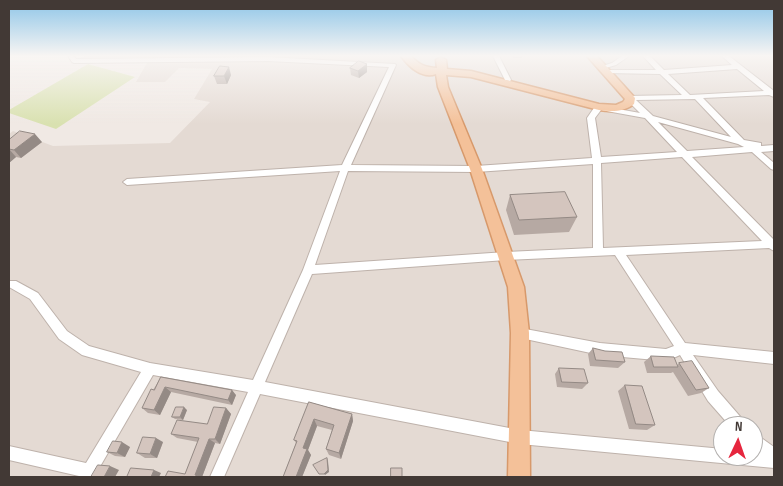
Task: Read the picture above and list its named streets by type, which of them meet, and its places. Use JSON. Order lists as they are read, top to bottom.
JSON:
{
  "north": "top"
}
